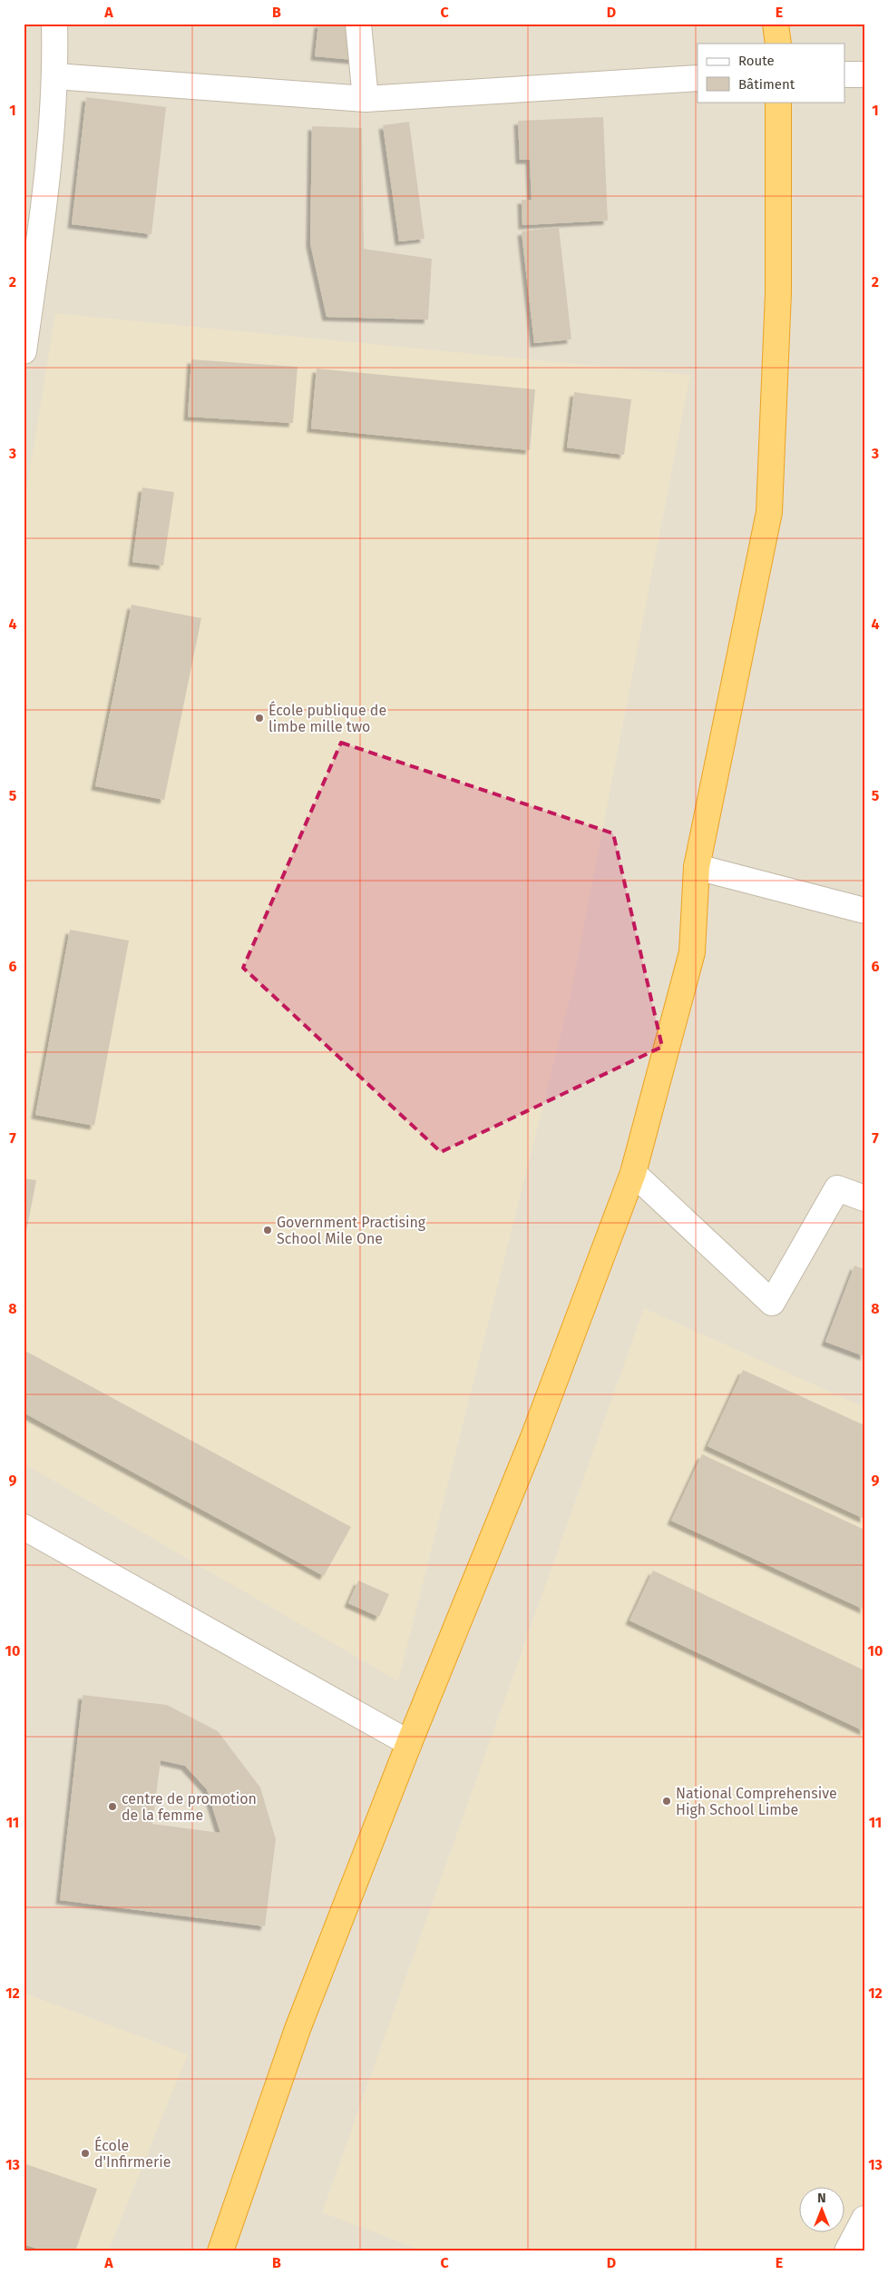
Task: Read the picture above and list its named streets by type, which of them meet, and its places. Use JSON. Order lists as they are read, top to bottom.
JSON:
{
  "places": [
    "École publique de limbe mille two",
    "Government Practising School Mile One",
    "National Comprehensive High School Limbe",
    "centre de promotion de la femme",
    "École d'Infirmerie"
  ],
  "legend": ["Route", "Bâtiment"],
  "north": "top",
  "grid": {
    "columns": [
      "A",
      "B",
      "C",
      "D",
      "E"
    ],
    "rows": [
      "1",
      "2",
      "3",
      "4",
      "5",
      "6",
      "7",
      "8",
      "9",
      "10",
      "11",
      "12",
      "13"
    ]
  }
}
